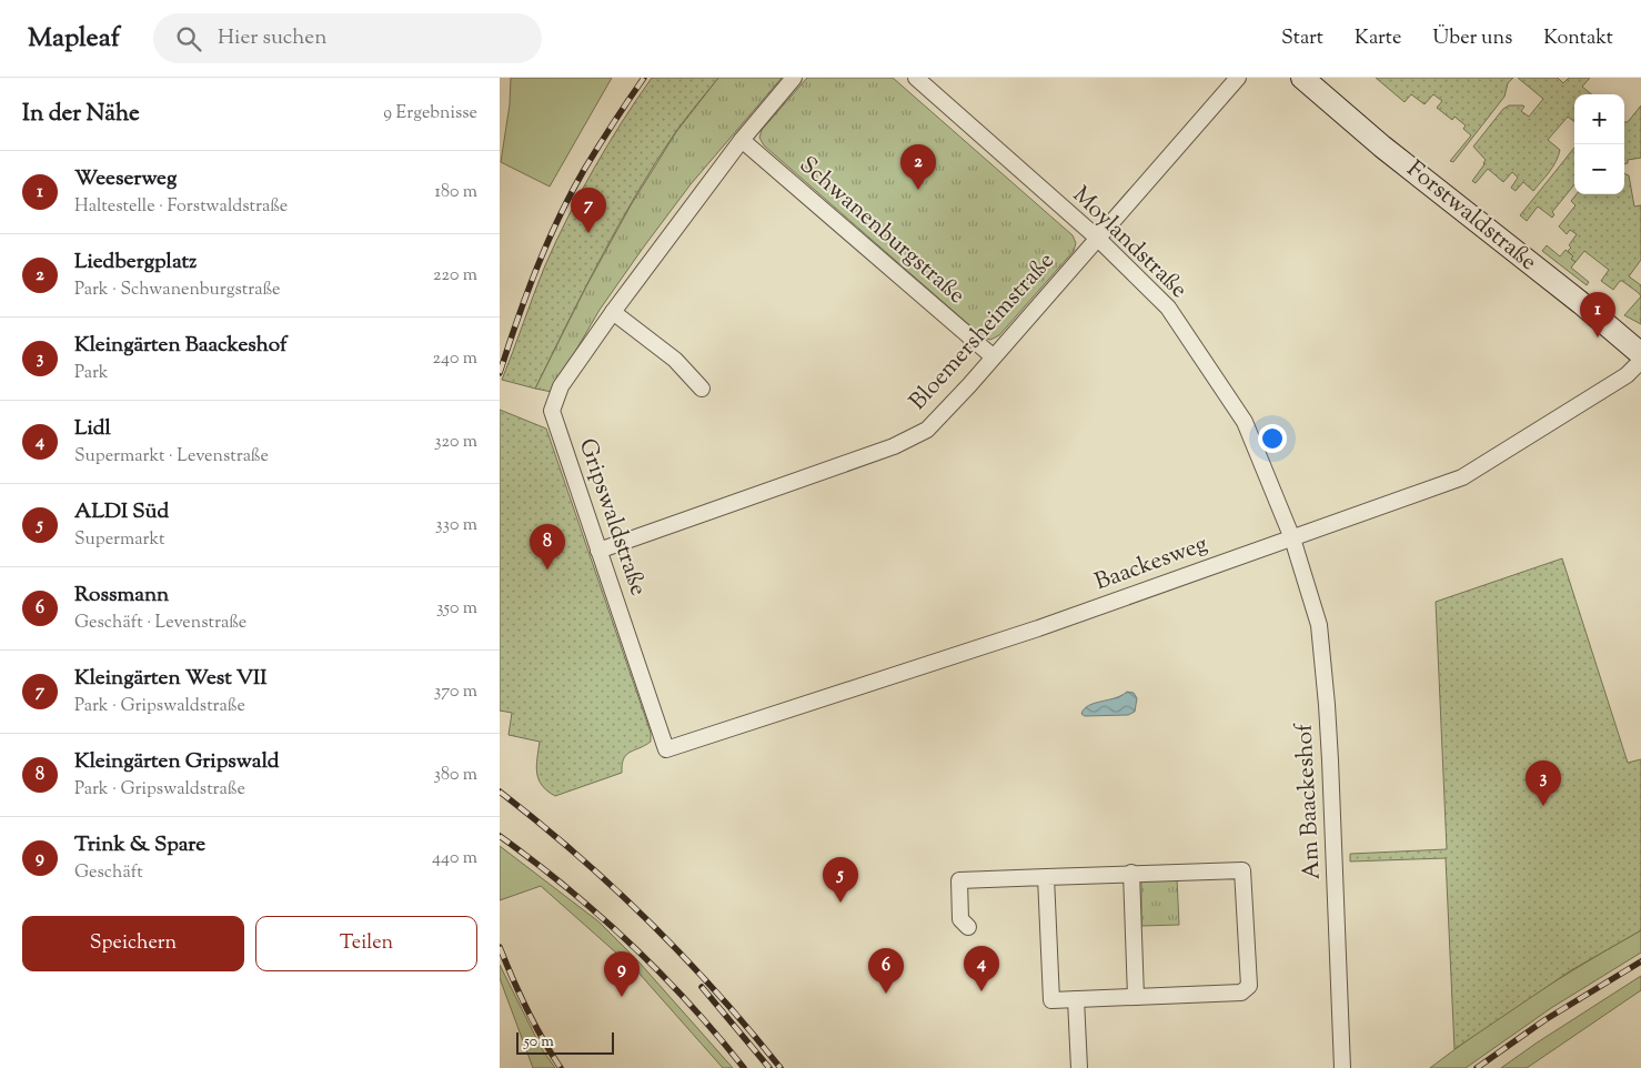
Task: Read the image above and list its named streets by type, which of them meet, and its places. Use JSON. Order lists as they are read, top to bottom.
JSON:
{
  "streets": {
    "street": [
      "Forstwaldstraße",
      "Schwanenburgstraße",
      "Moylandstraße",
      "Bloemersheimstraße",
      "Gripswaldstraße",
      "Baackesweg",
      "Am Baackeshof"
    ]
  },
  "crossings": [
    ["Schwanenburgstraße", "Bloemersheimstraße"],
    ["Schwanenburgstraße", "Gripswaldstraße"],
    ["Moylandstraße", "Bloemersheimstraße"],
    ["Moylandstraße", "Baackesweg"],
    ["Moylandstraße", "Am Baackeshof"],
    ["Bloemersheimstraße", "Gripswaldstraße"],
    ["Gripswaldstraße", "Baackesweg"],
    ["Baackesweg", "Am Baackeshof"]
  ],
  "scale_bar": "50 m",
  "page": {
    "header": "Mapleaf",
    "search": "Hier suchen",
    "nav": [
      "Start",
      "Karte",
      "Über uns",
      "Kontakt"
    ],
    "heading": ["In der Nähe", "9 Ergebnisse"],
    "map_buttons": ["+", "−"],
    "pins": [
      "2",
      "7",
      "1",
      "8",
      "3",
      "5",
      "4",
      "6",
      "9"
    ],
    "list": [
      {
        "mark": "1",
        "name": "Weeserweg",
        "note": "Haltestelle · Forstwaldstraße",
        "value": "180 m"
      },
      {
        "mark": "2",
        "name": "Liedbergplatz",
        "note": "Park · Schwanenburgstraße",
        "value": "220 m"
      },
      {
        "mark": "3",
        "name": "Kleingärten Baackeshof",
        "note": "Park",
        "value": "240 m"
      },
      {
        "mark": "4",
        "name": "Lidl",
        "note": "Supermarkt · Levenstraße",
        "value": "320 m"
      },
      {
        "mark": "5",
        "name": "ALDI Süd",
        "note": "Supermarkt",
        "value": "330 m"
      },
      {
        "mark": "6",
        "name": "Rossmann",
        "note": "Geschäft · Levenstraße",
        "value": "350 m"
      },
      {
        "mark": "7",
        "name": "Kleingärten West VII",
        "note": "Park · Gripswaldstraße",
        "value": "370 m"
      },
      {
        "mark": "8",
        "name": "Kleingärten Gripswald",
        "note": "Park · Gripswaldstraße",
        "value": "380 m"
      },
      {
        "mark": "9",
        "name": "Trink & Spare",
        "note": "Geschäft",
        "value": "440 m"
      }
    ],
    "buttons": ["Speichern", "Teilen"],
    "scale": "50 m"
  }
}
